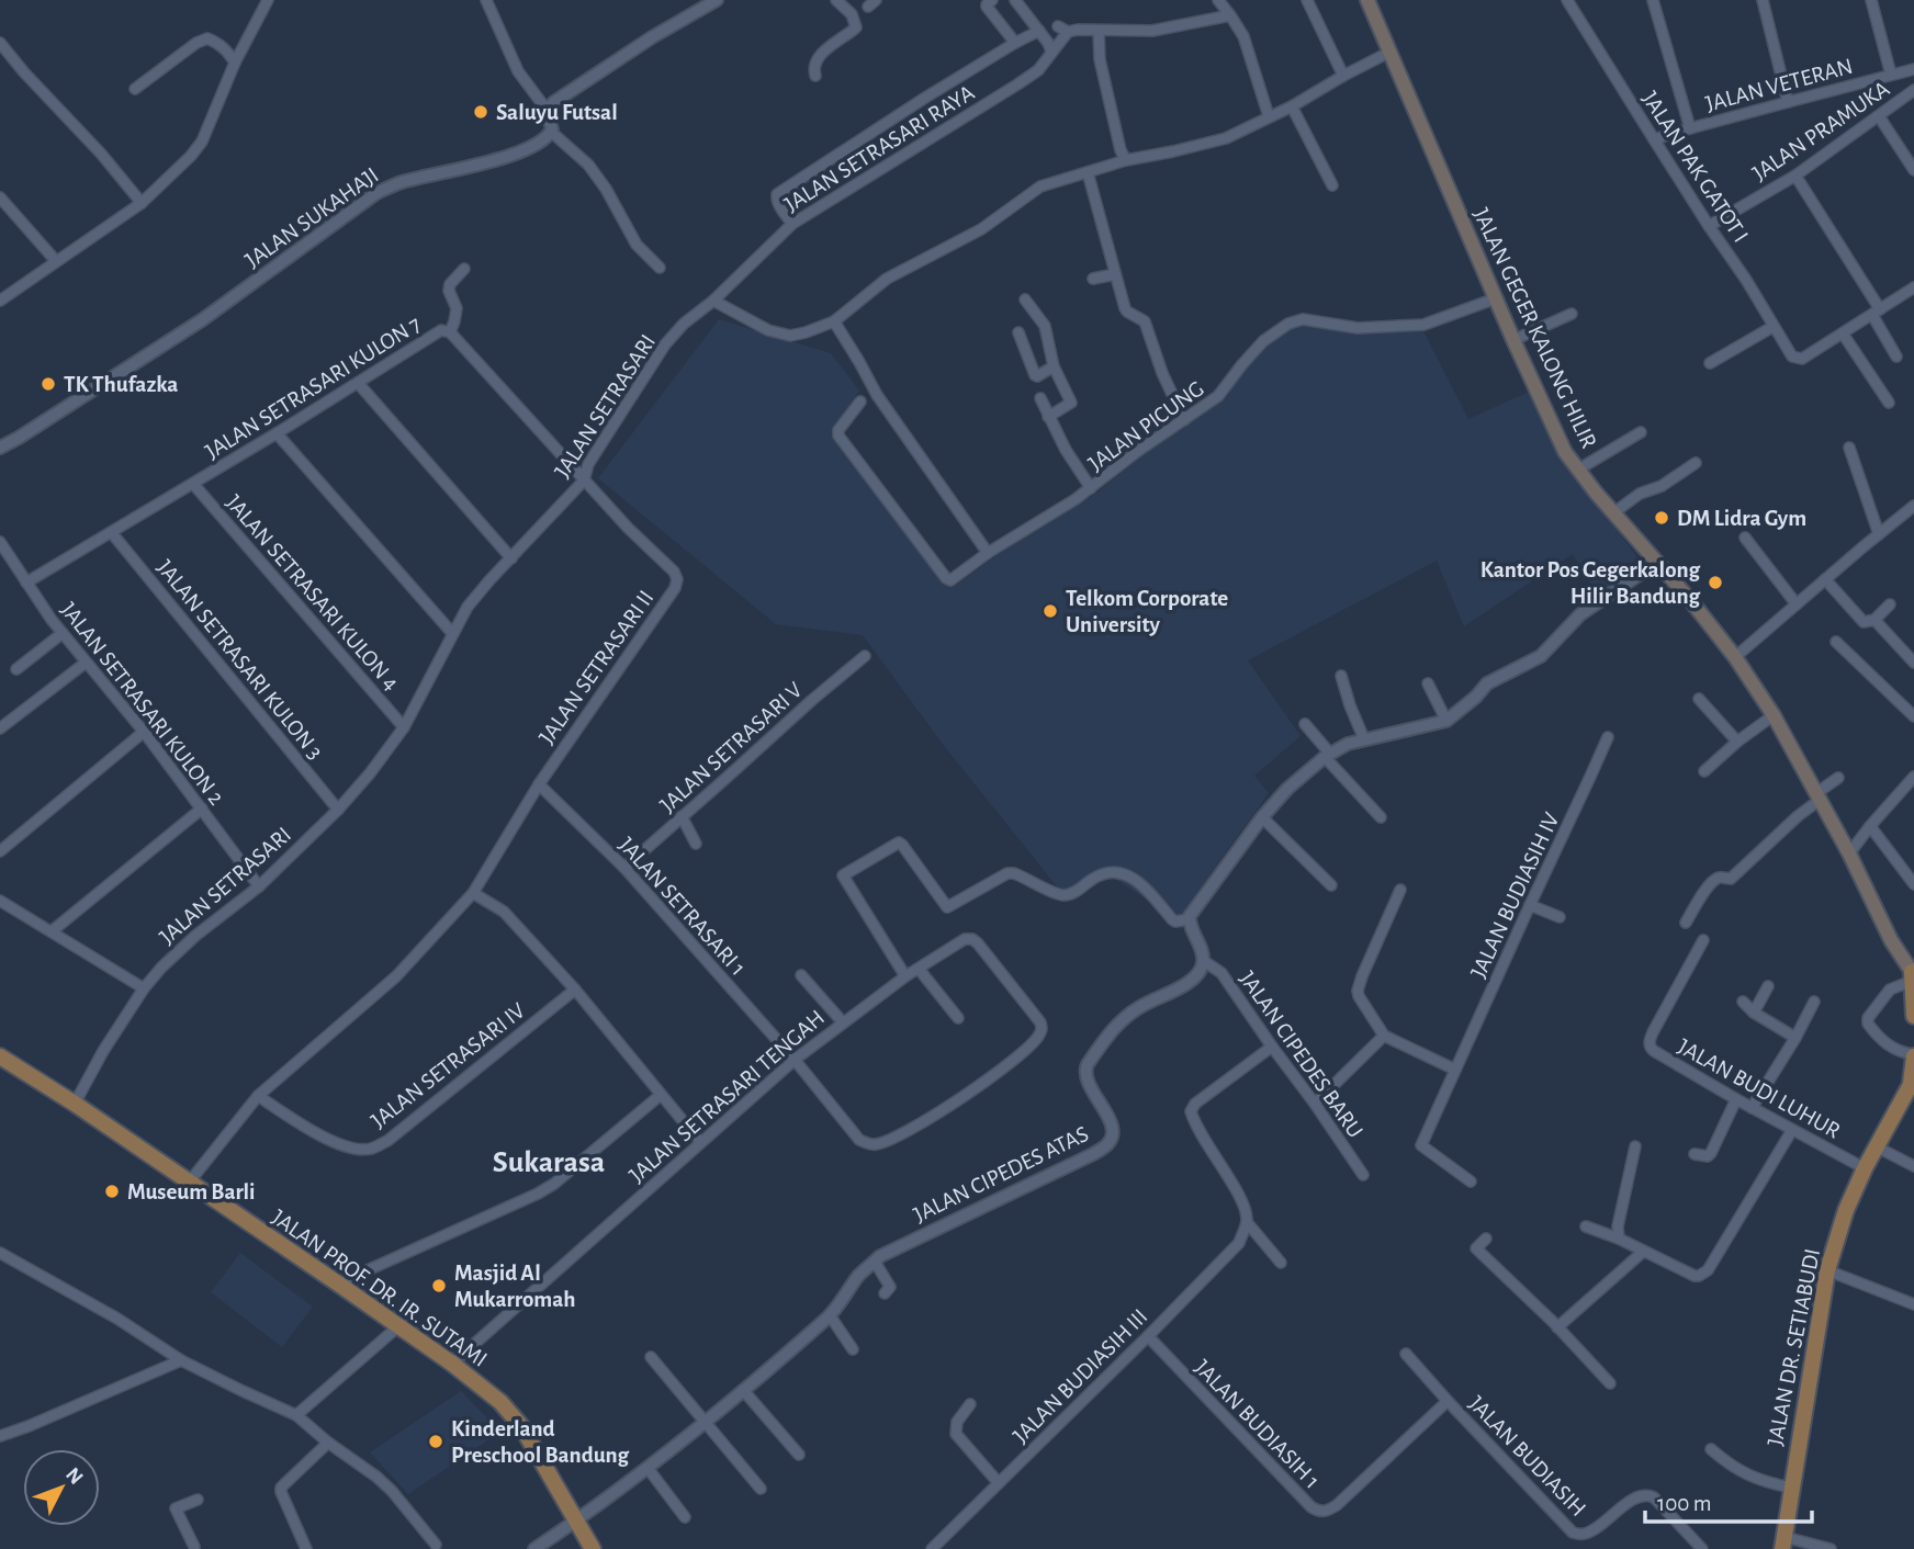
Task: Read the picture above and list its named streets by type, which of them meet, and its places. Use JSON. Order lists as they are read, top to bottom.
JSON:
{
  "streets": {
    "main road": ["JALAN GEGER KALONG HILIR", "JALAN PROF. DR. IR. SUTAMI", "JALAN DR. SETIABUDI"],
    "street": [
      "JALAN VETERAN",
      "JALAN PRAMUKA",
      "JALAN SETRASARI RAYA",
      "JALAN PAK GATOT I",
      "JALAN SUKAHAJI",
      "JALAN SETRASARI KULON 7",
      "JALAN SETRASARI",
      "JALAN PICUNG",
      "JALAN SETRASARI KULON 4",
      "JALAN SETRASARI KULON 3",
      "JALAN SETRASARI II",
      "JALAN SETRASARI KULON 2",
      "JALAN SETRASARI V",
      "JALAN BUDIASIH IV",
      "JALAN SETRASARI 1",
      "JALAN CIPEDES BARU",
      "JALAN SETRASARI IV",
      "JALAN BUDI LUHUR",
      "JALAN SETRASARI TENGAH",
      "JALAN CIPEDES ATAS",
      "JALAN BUDIASIH III",
      "JALAN BUDIASIH 1",
      "JALAN BUDIASIH"
    ]
  },
  "crossings": [
    ["JALAN VETERAN", "JALAN PAK GATOT I"],
    ["JALAN PRAMUKA", "JALAN PAK GATOT I"],
    ["JALAN SETRASARI RAYA", "JALAN SETRASARI"],
    ["JALAN GEGER KALONG HILIR", "JALAN PICUNG"],
    ["JALAN SETRASARI KULON 7", "JALAN SETRASARI"],
    ["JALAN SETRASARI KULON 7", "JALAN SETRASARI KULON 4"],
    ["JALAN SETRASARI KULON 7", "JALAN SETRASARI KULON 3"],
    ["JALAN SETRASARI KULON 7", "JALAN SETRASARI II"],
    ["JALAN SETRASARI KULON 7", "JALAN SETRASARI KULON 2"],
    ["JALAN SETRASARI", "JALAN SETRASARI KULON 4"],
    ["JALAN SETRASARI", "JALAN SETRASARI KULON 3"],
    ["JALAN SETRASARI", "JALAN SETRASARI II"],
    ["JALAN SETRASARI", "JALAN SETRASARI KULON 2"],
    ["JALAN SETRASARI", "JALAN PROF. DR. IR. SUTAMI"],
    ["JALAN SETRASARI II", "JALAN SETRASARI 1"],
    ["JALAN SETRASARI II", "JALAN SETRASARI IV"],
    ["JALAN SETRASARI II", "JALAN PROF. DR. IR. SUTAMI"],
    ["JALAN SETRASARI V", "JALAN SETRASARI 1"],
    ["JALAN SETRASARI 1", "JALAN SETRASARI TENGAH"],
    ["JALAN CIPEDES BARU", "JALAN CIPEDES ATAS"],
    ["JALAN BUDI LUHUR", "JALAN DR. SETIABUDI"],
    ["JALAN SETRASARI TENGAH", "JALAN PROF. DR. IR. SUTAMI"],
    ["JALAN CIPEDES ATAS", "JALAN PROF. DR. IR. SUTAMI"],
    ["JALAN BUDIASIH III", "JALAN BUDIASIH 1"],
    ["JALAN BUDIASIH 1", "JALAN BUDIASIH"]
  ],
  "districts": ["Sukarasa"],
  "places": [
    "Saluyu Futsal",
    "TK Thufazka",
    "DM Lidra Gym",
    "Kantor Pos Gegerkalong Hilir Bandung",
    "Telkom Corporate University",
    "Museum Barli",
    "Masjid Al Mukarromah",
    "Kinderland Preschool Bandung"
  ],
  "scale_bar": "100 m",
  "north": "top right"
}
